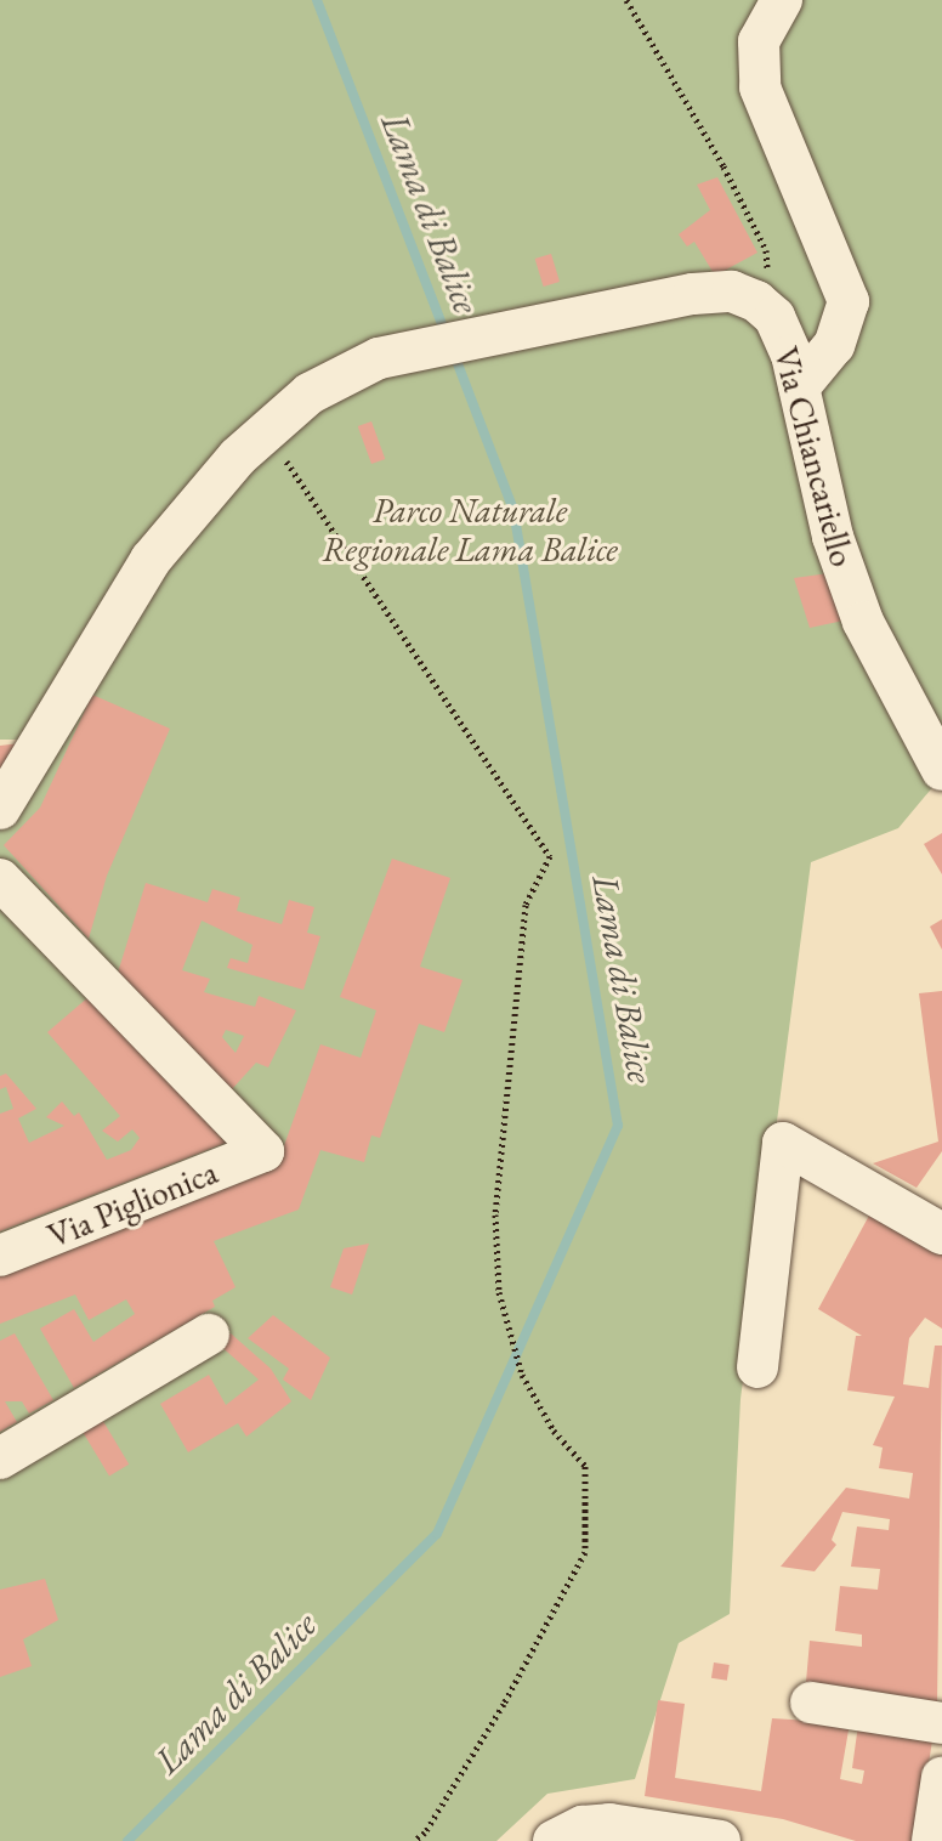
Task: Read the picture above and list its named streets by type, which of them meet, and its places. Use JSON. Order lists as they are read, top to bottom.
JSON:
{
  "streets": {
    "street": ["Via Chiancariello", "Via Piglionica"]
  },
  "water": ["Lama di Balice"],
  "parks": ["Parco Naturale Regionale Lama Balice"]
}
